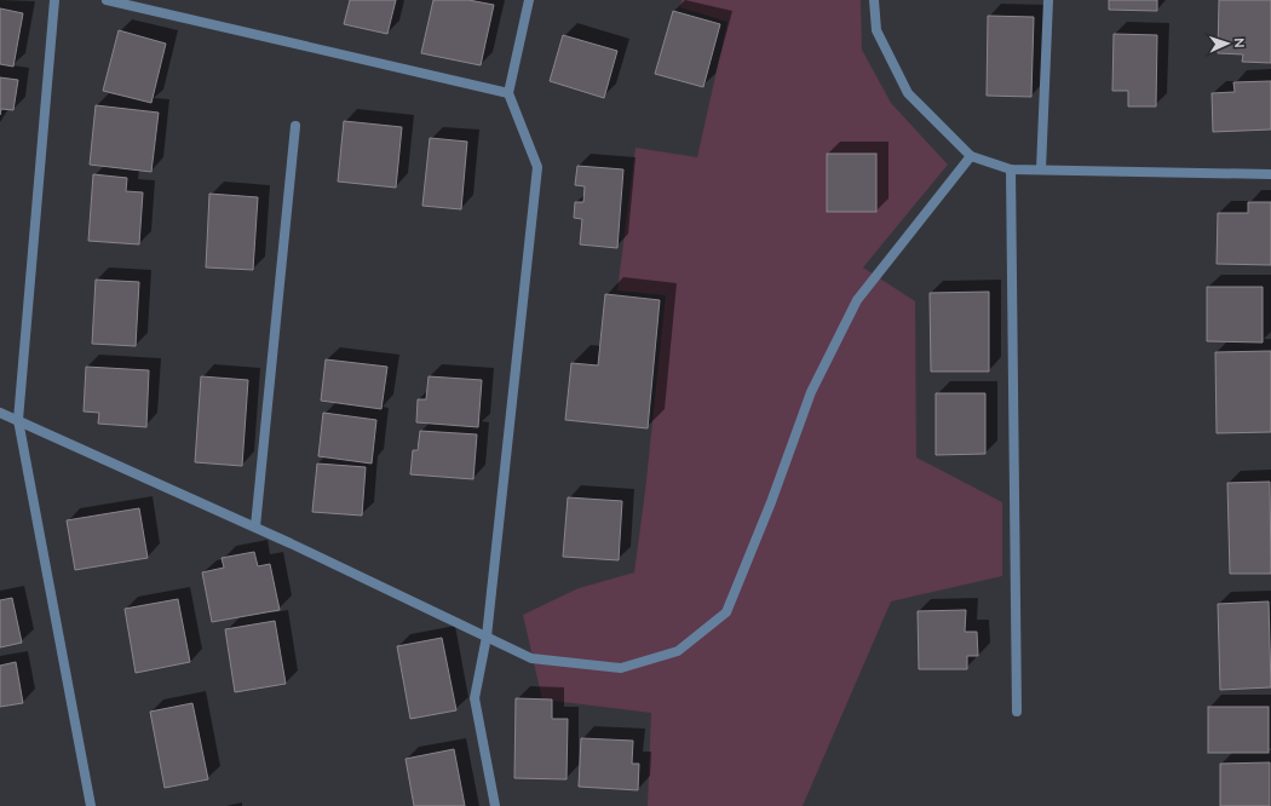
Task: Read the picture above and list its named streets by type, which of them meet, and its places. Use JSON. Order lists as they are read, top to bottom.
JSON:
{
  "north": "right"
}
